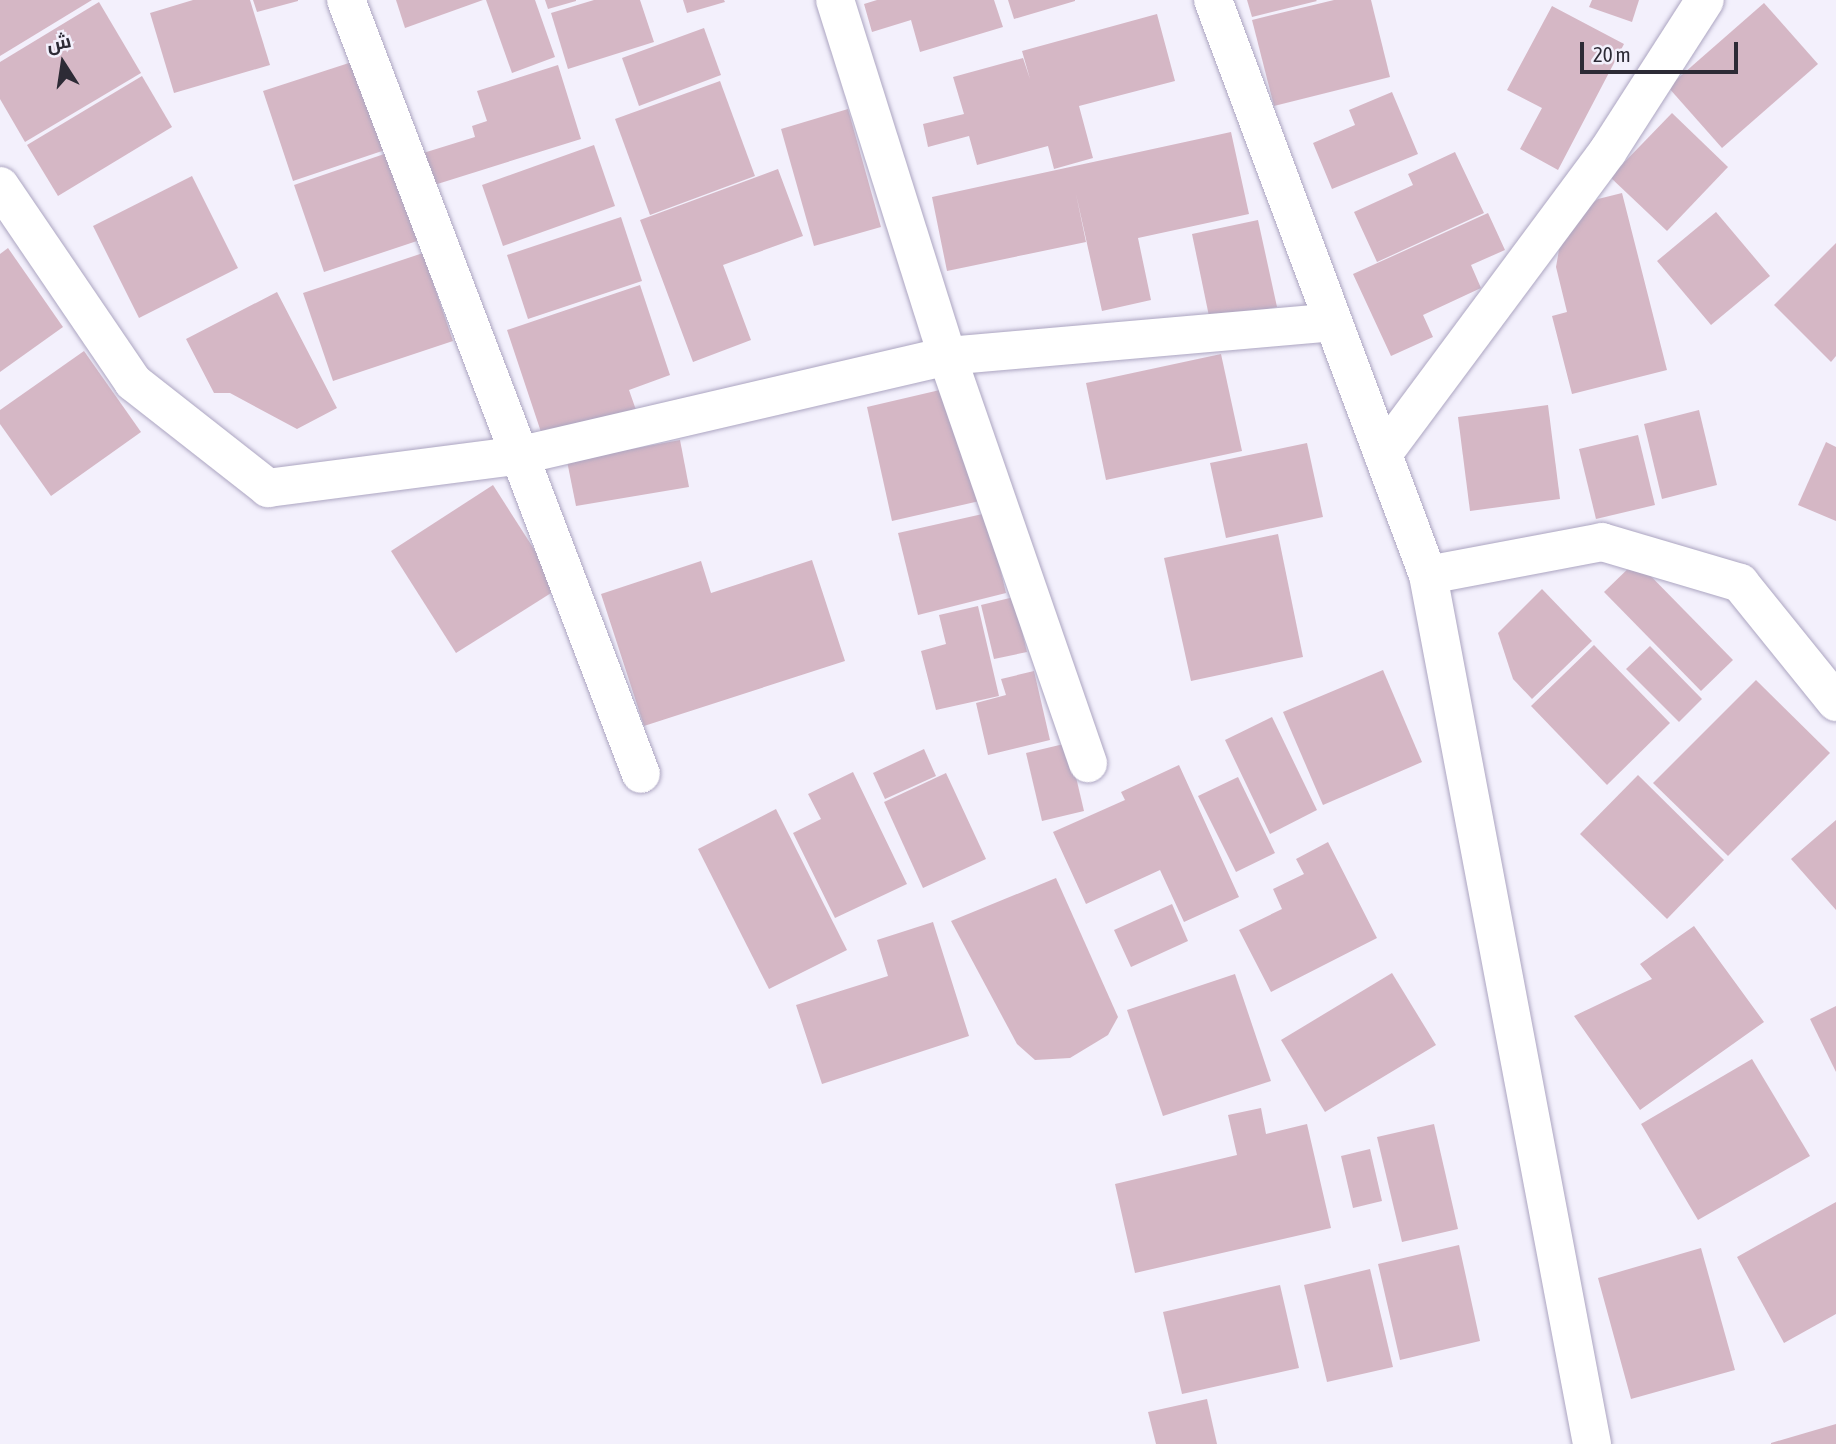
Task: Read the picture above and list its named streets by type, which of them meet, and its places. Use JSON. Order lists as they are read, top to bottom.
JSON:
{
  "scale_bar": "20 m",
  "north": "top"
}
